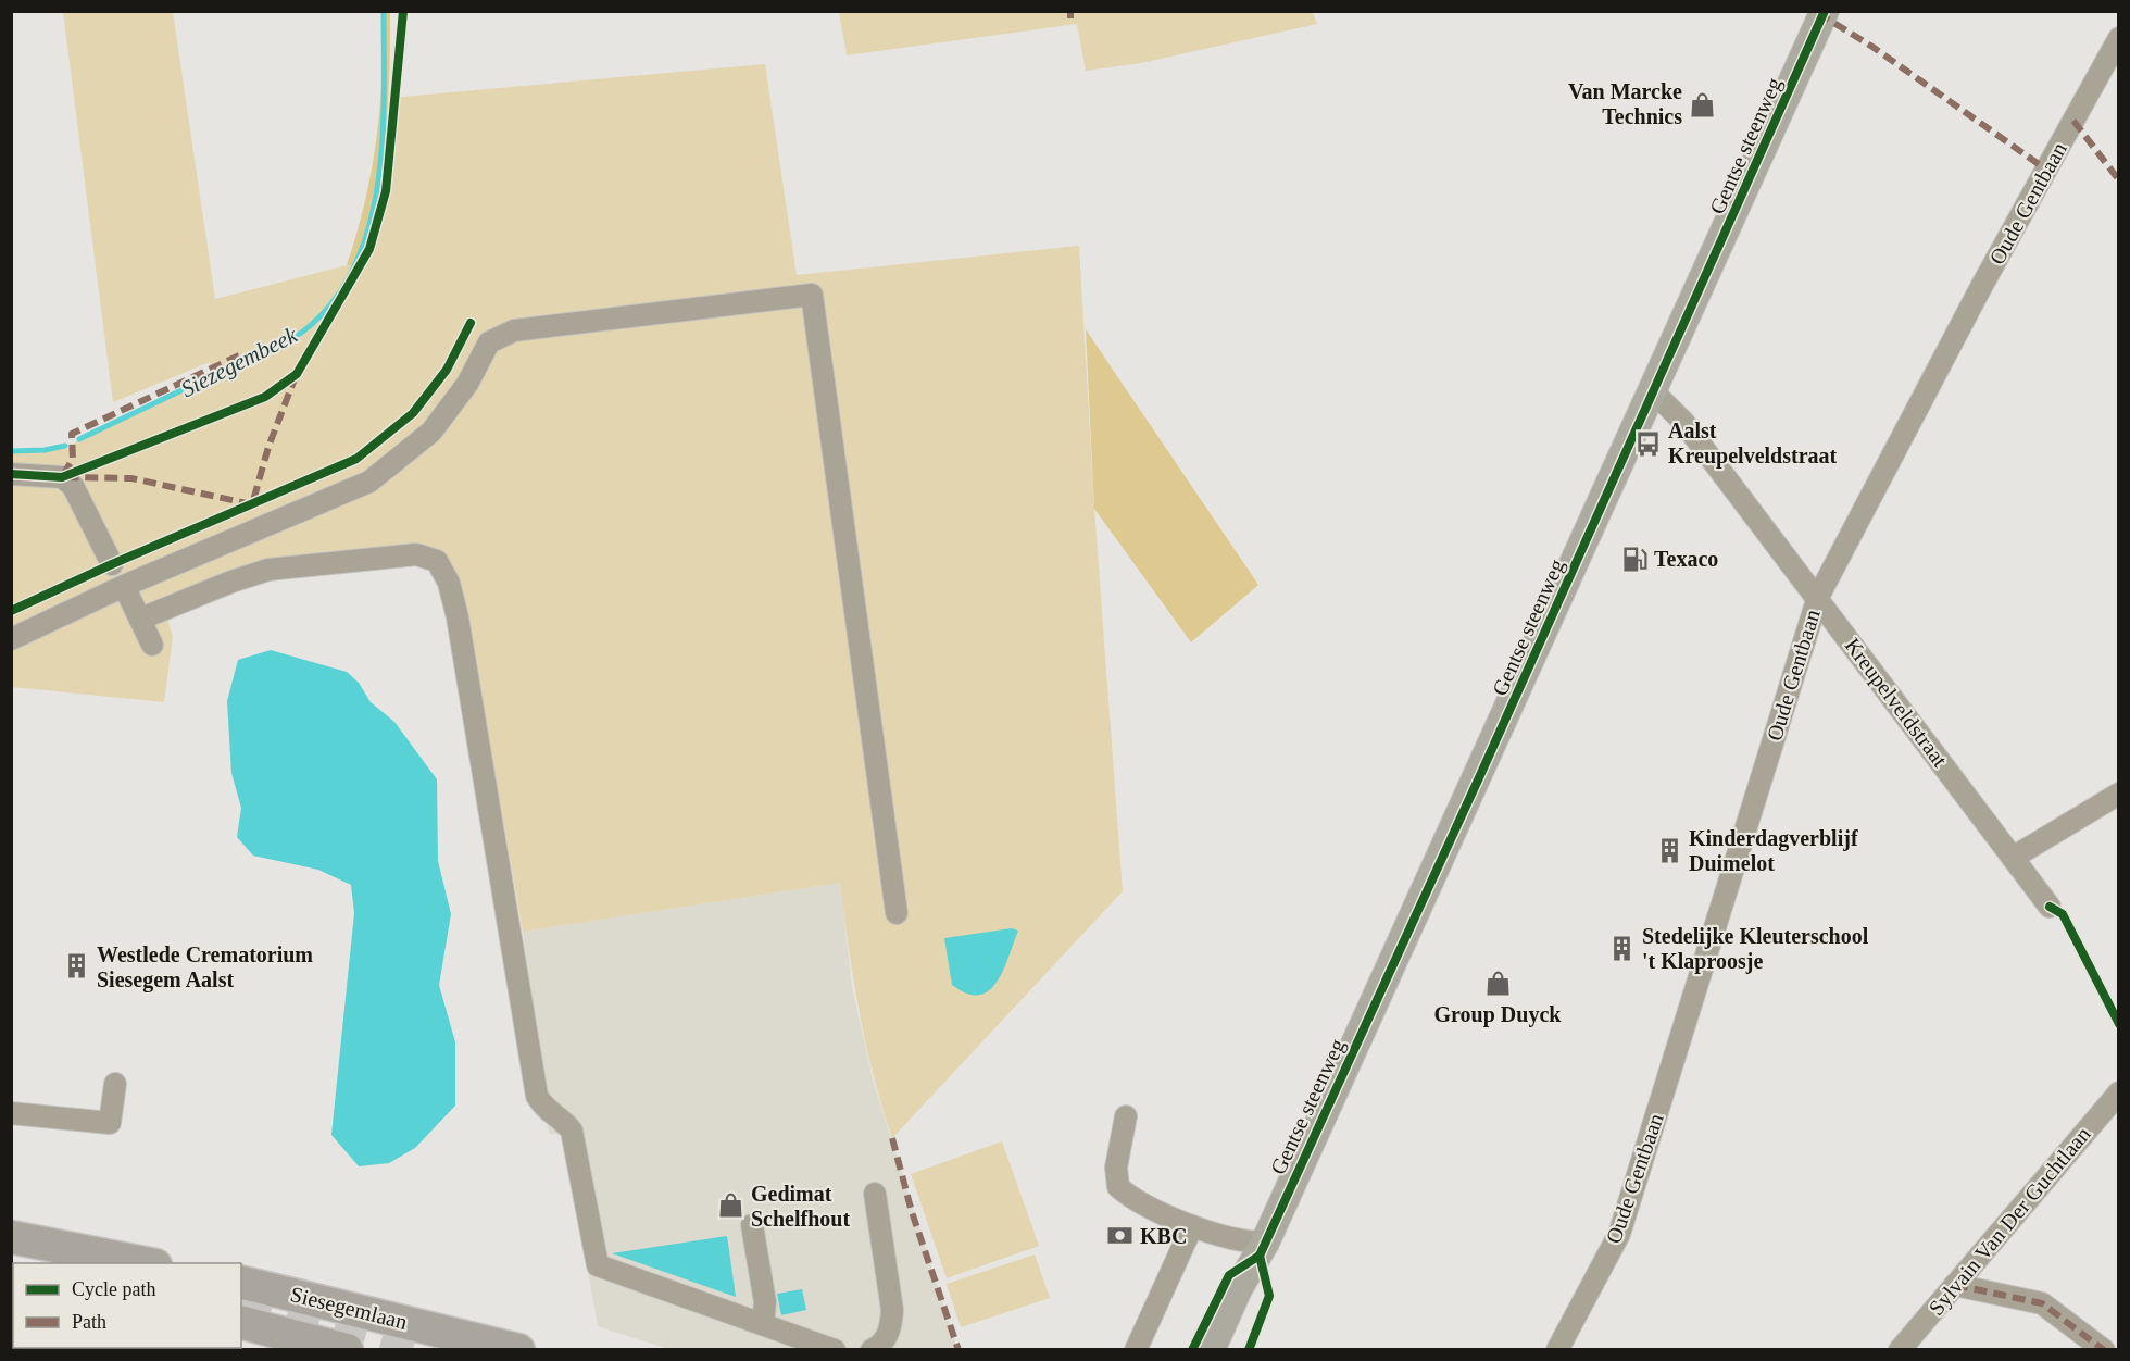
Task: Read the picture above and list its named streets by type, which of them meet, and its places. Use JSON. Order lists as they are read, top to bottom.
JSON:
{
  "streets": {
    "highway": ["Siesegemlaan"],
    "main road": ["Gentse steenweg"],
    "street": ["Oude Gentbaan", "Kreupelveldstraat", "Sylvain Van Der Guchtlaan"]
  },
  "crossings": [
    ["Gentse steenweg", "Kreupelveldstraat"],
    ["Oude Gentbaan", "Kreupelveldstraat"]
  ],
  "water": ["Siezegembeek"],
  "places": {
    "shop": ["Van Marcke Technics", "Group Duyck", "Gedimat Schelfhout"],
    "bus stop": ["Aalst Kreupelveldstraat"],
    "fuel station": ["Texaco"],
    "building": ["Kinderdagverblijf Duimelot", "Stedelijke Kleuterschool 't Klaproosje", "Westlede Crematorium Siesegem Aalst"],
    "bank": ["KBC"]
  },
  "legend": ["Cycle path", "Path"]
}
